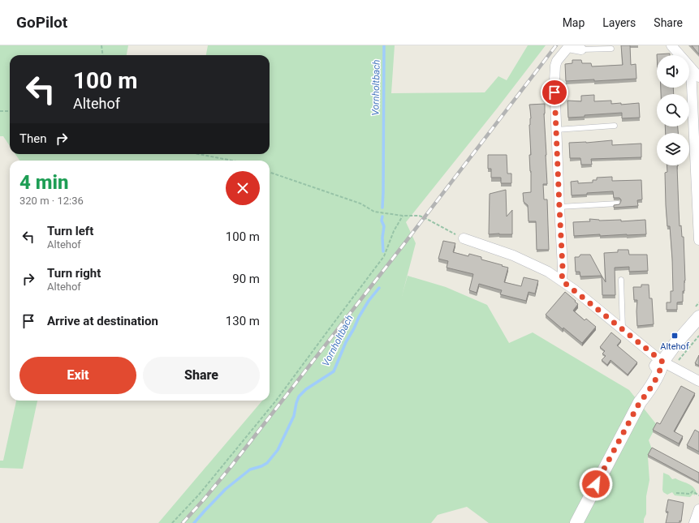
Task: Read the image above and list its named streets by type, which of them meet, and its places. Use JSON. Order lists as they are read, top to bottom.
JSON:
{
  "water": ["Vornholtbach"],
  "places": {
    "transit": ["Altehof"]
  },
  "page": {
    "header": "GoPilot",
    "nav": ["Map", "Layers", "Share"],
    "turn": ["100 m", "Altehof"],
    "then": "Then",
    "heading": ["4 min", "320 m · 12:36"],
    "list": [
      {
        "name": "Turn left",
        "note": "Altehof",
        "value": "100 m"
      },
      {
        "name": "Turn right",
        "note": "Altehof",
        "value": "90 m"
      },
      {
        "name": "Arrive at destination",
        "value": "130 m"
      }
    ],
    "buttons": ["Exit", "Share"]
  }
}
